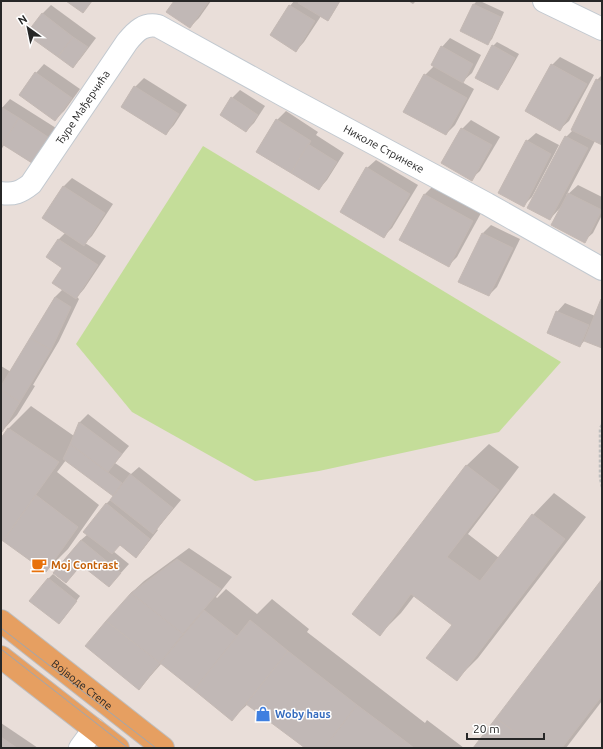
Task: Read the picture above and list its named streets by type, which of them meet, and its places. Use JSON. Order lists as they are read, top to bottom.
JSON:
{
  "streets": {
    "main road": ["Војводе Степе"],
    "street": ["Ђуре Мађерчића", "Николе Стринеке"]
  },
  "crossings": [
    ["Ђуре Мађерчића", "Николе Стринеке"]
  ],
  "places": {
    "cafe": ["Moj Contrast"],
    "shop": ["Woby haus"]
  },
  "scale_bar": "20 m",
  "north": "top left"
}
